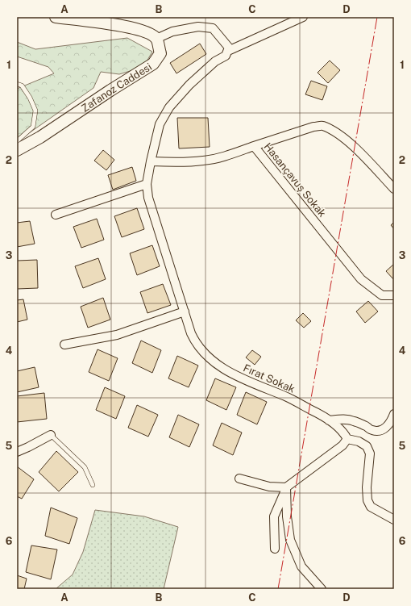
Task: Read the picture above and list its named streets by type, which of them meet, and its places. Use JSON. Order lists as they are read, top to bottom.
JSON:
{
  "streets": {
    "street": ["Zafanoz Caddesi", "Hasançavuş Sokak", "Fırat Sokak"]
  },
  "crossings": [
    ["Hasançavuş Sokak", "Fırat Sokak"]
  ],
  "grid": {
    "columns": [
      "A",
      "B",
      "C",
      "D"
    ],
    "rows": [
      "1",
      "2",
      "3",
      "4",
      "5",
      "6"
    ]
  }
}
